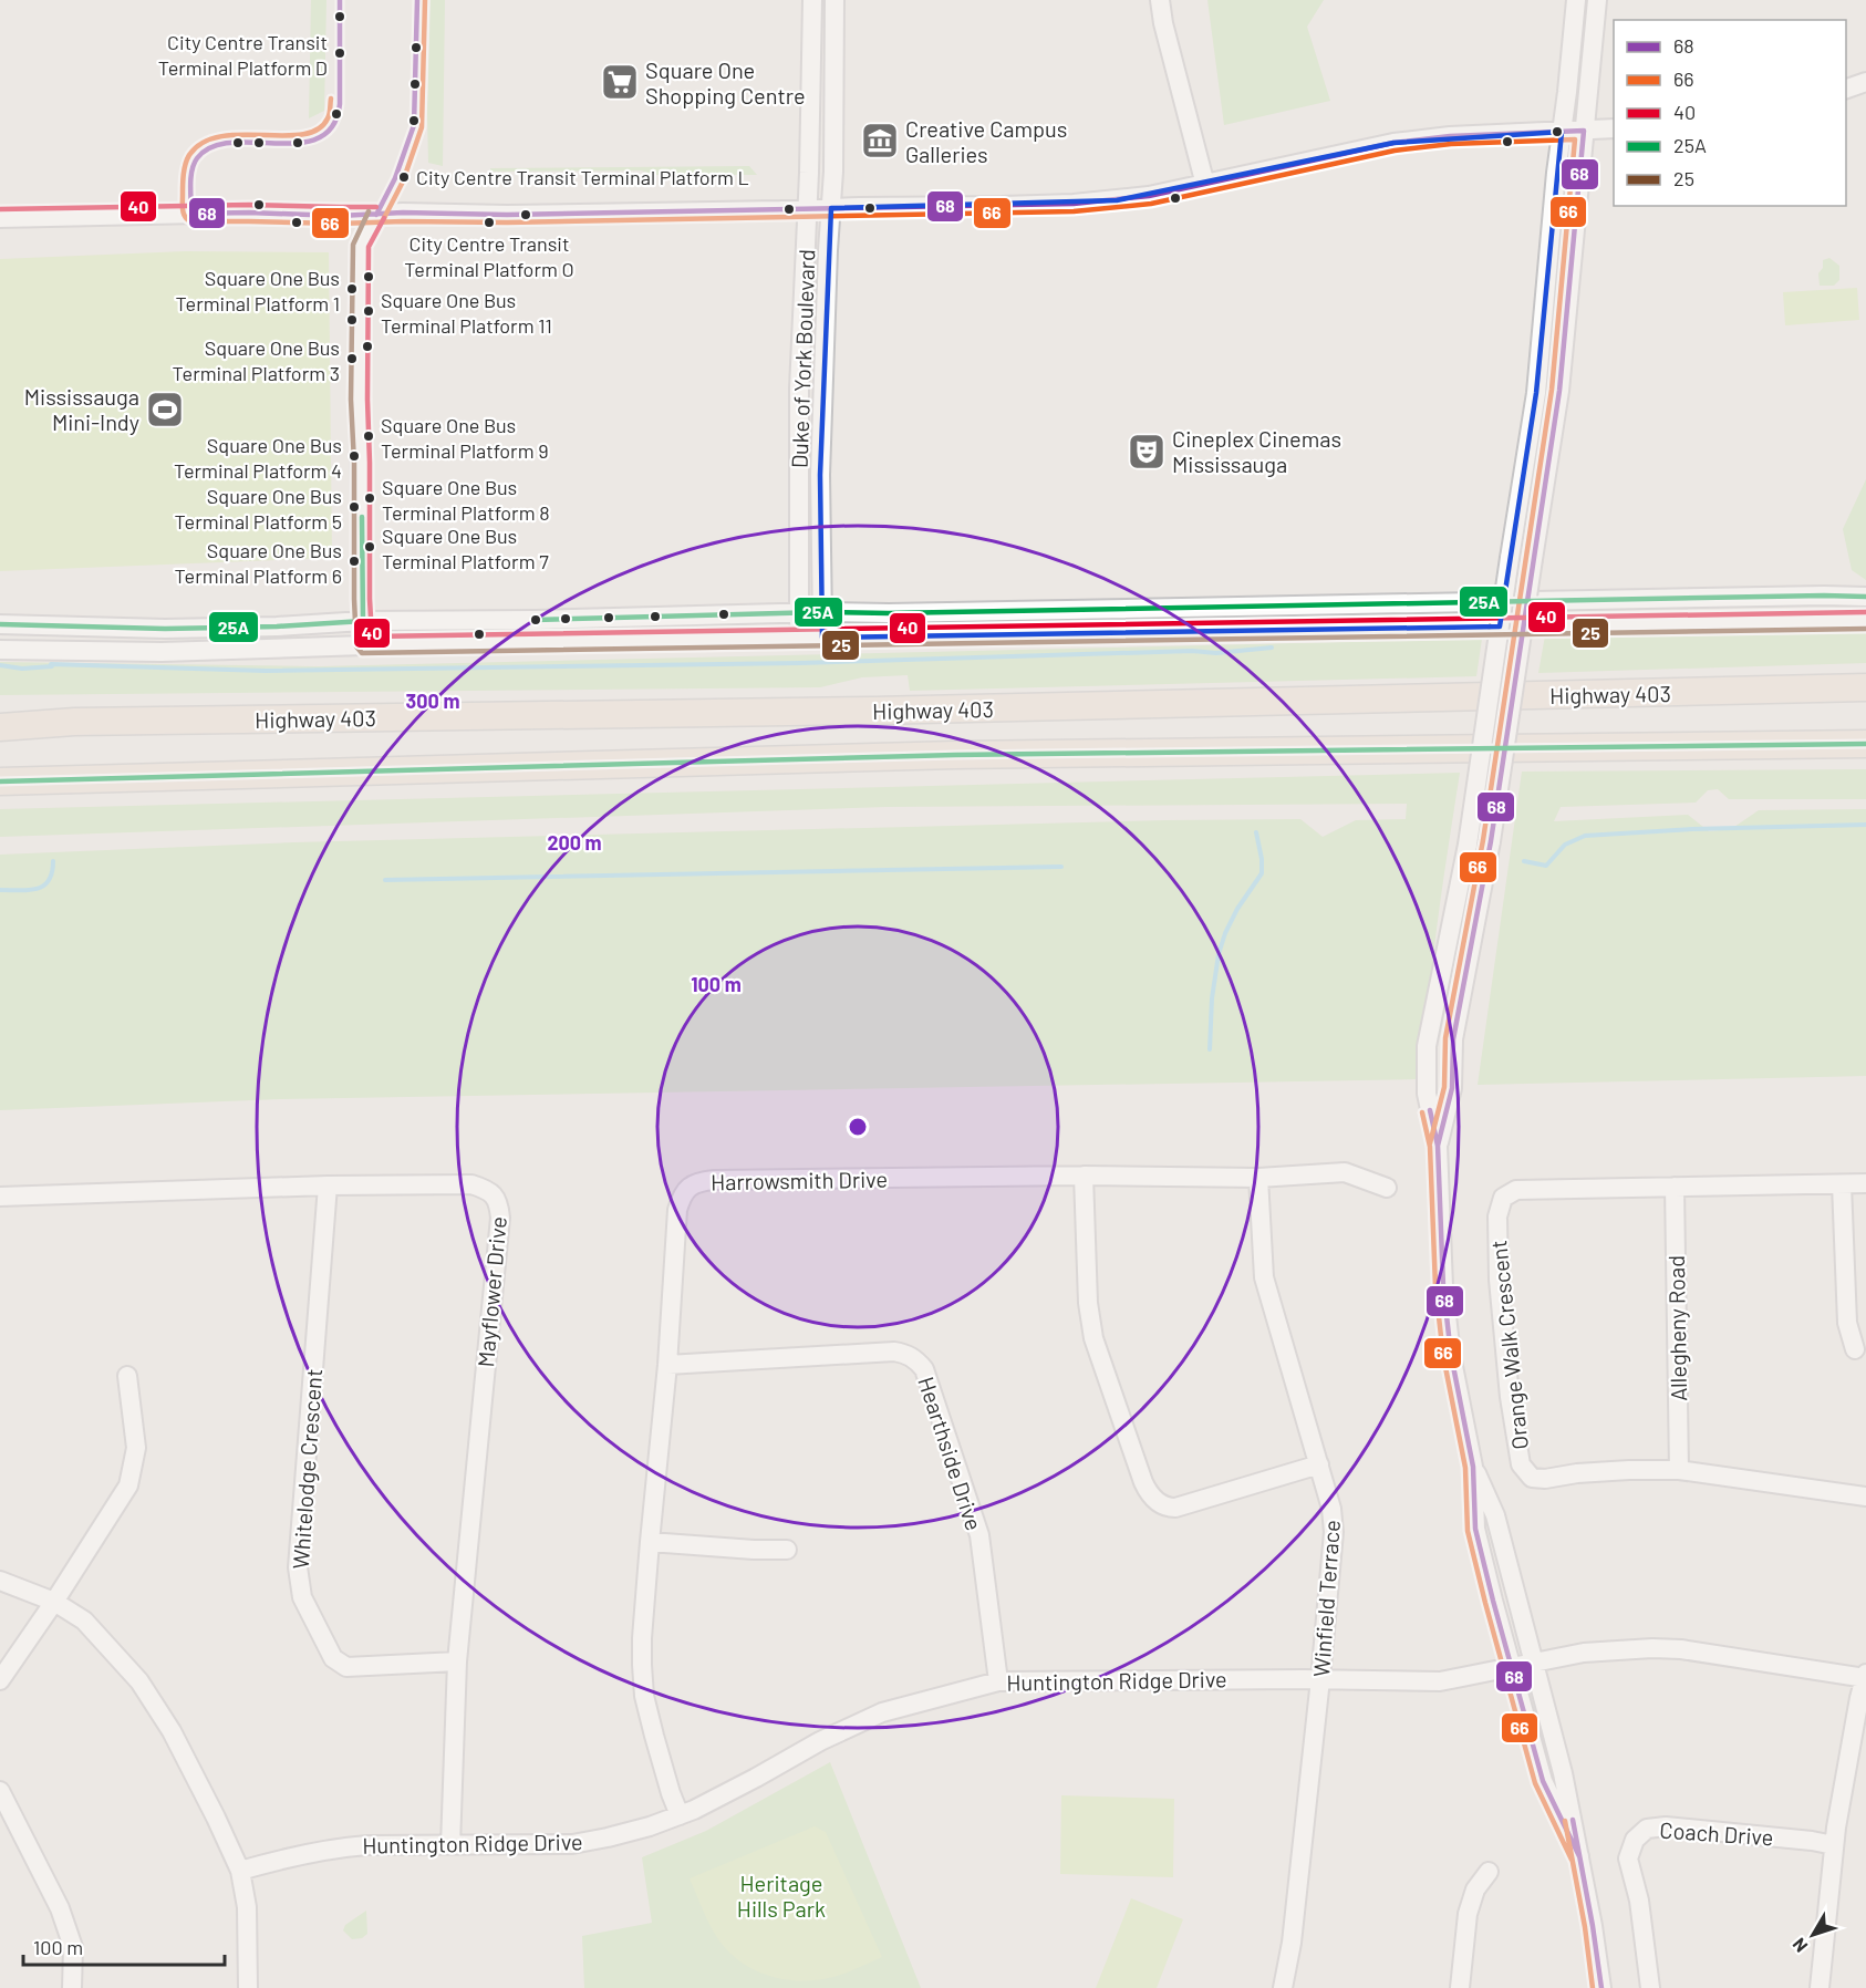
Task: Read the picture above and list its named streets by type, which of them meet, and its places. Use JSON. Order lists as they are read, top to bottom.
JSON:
{
  "streets": {
    "highway": ["Highway 403"],
    "street": [
      "Duke of York Boulevard",
      "Harrowsmith Drive",
      "Mayflower Drive",
      "Allegheny Road",
      "Orange Walk Crescent",
      "Hearthside Drive",
      "Whitelodge Crescent",
      "Winfield Terrace",
      "Huntington Ridge Drive",
      "Coach Drive"
    ]
  },
  "crossings": [
    ["Harrowsmith Drive", "Hearthside Drive"],
    ["Harrowsmith Drive", "Winfield Terrace"],
    ["Harrowsmith Drive", "Huntington Ridge Drive"],
    ["Mayflower Drive", "Whitelodge Crescent"],
    ["Mayflower Drive", "Huntington Ridge Drive"],
    ["Allegheny Road", "Orange Walk Crescent"],
    ["Hearthside Drive", "Huntington Ridge Drive"],
    ["Winfield Terrace", "Huntington Ridge Drive"]
  ],
  "parks": ["Heritage Hills Park"],
  "places": {
    "other": [
      "City Centre Transit Terminal Platform D",
      "City Centre Transit Terminal Platform L",
      "City Centre Transit Terminal Platform O",
      "Square One Bus Terminal Platform 1",
      "Square One Bus Terminal Platform 11",
      "Square One Bus Terminal Platform 3",
      "Square One Bus Terminal Platform 9",
      "Square One Bus Terminal Platform 4",
      "Square One Bus Terminal Platform 8",
      "Square One Bus Terminal Platform 5",
      "Square One Bus Terminal Platform 7",
      "Square One Bus Terminal Platform 6"
    ],
    "supermarket": ["Square One Shopping Centre"],
    "museum": ["Creative Campus Galleries"],
    "sports": ["Mississauga Mini-Indy"],
    "theatre": ["Cineplex Cinemas Mississauga"]
  },
  "lines": [
    "transit line 68",
    "transit line 66",
    "transit line 40",
    "transit line 25",
    "transit line 25A"
  ],
  "legend": [
    "68",
    "66",
    "40",
    "25A",
    "25"
  ],
  "scale_bar": "100 m",
  "north": "bottom left",
  "rings": ["300 m", "200 m", "100 m"]
}
